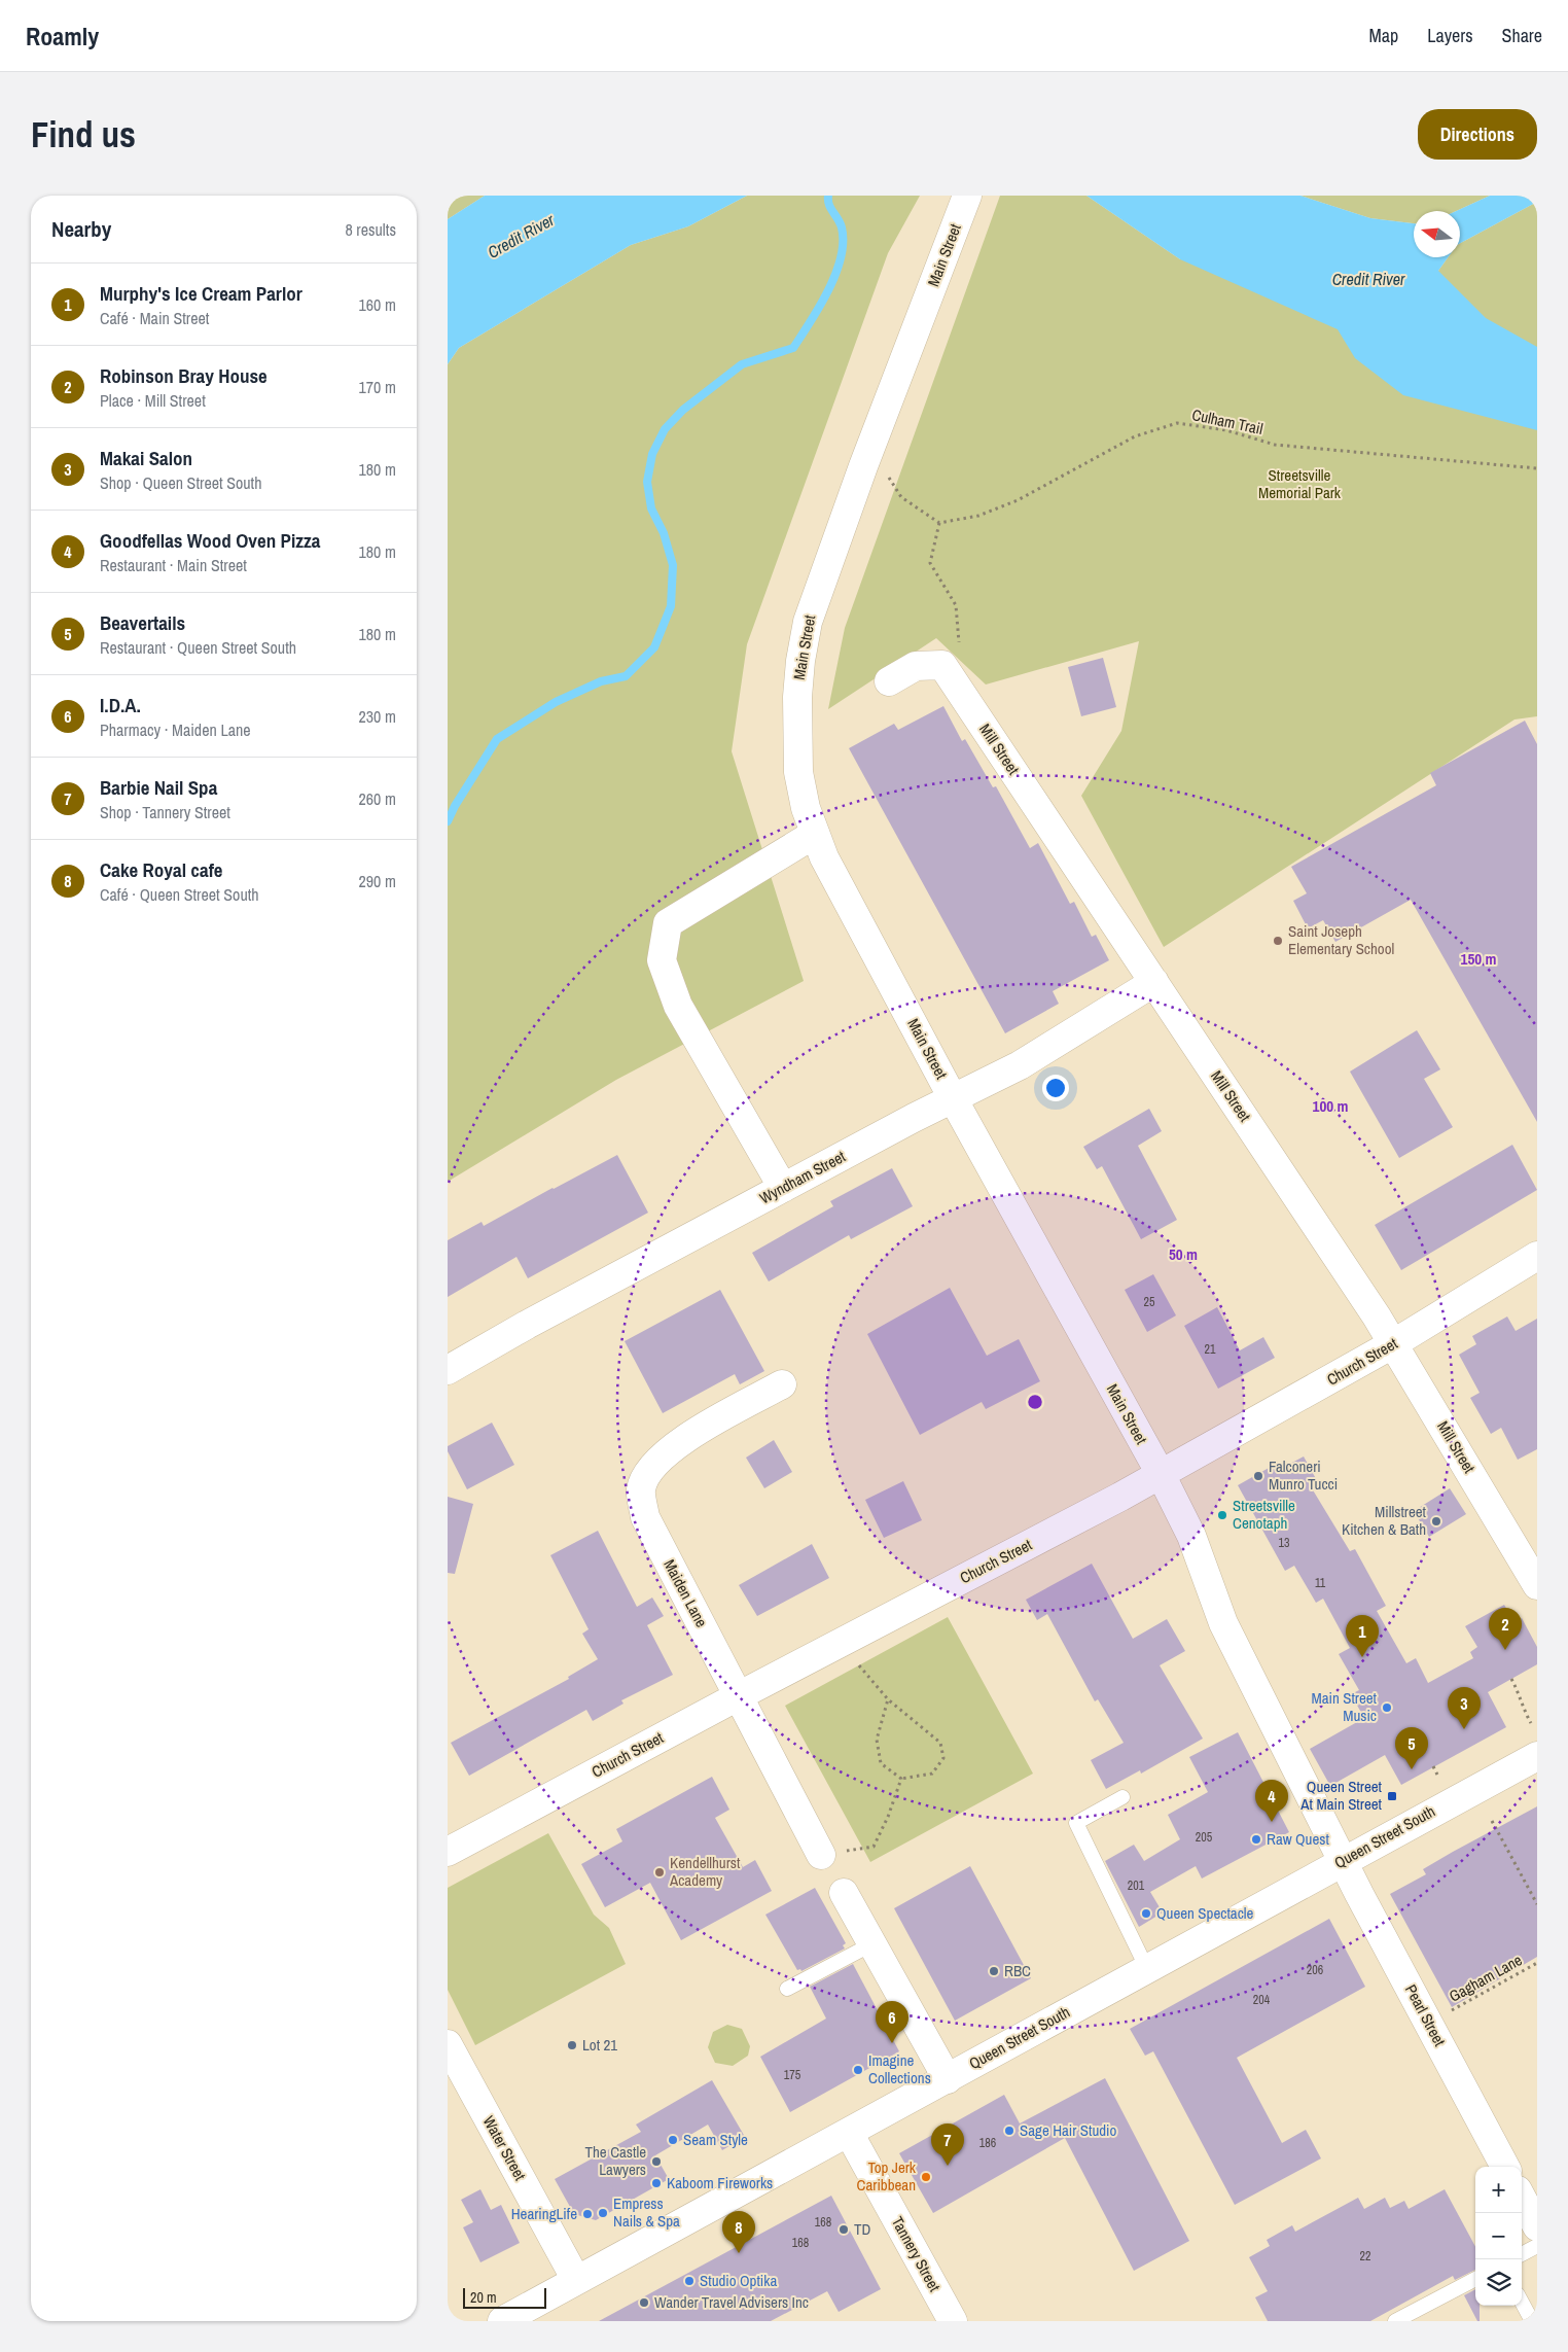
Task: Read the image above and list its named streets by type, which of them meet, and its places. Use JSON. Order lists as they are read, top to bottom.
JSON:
{
  "streets": {
    "street": [
      "Main Street",
      "Mill Street",
      "Wyndham Street",
      "Church Street",
      "Maiden Lane",
      "Queen Street South",
      "Pearl Street",
      "Water Street",
      "Tannery Street"
    ],
    "path": ["Culham Trail", "Gagham Lane"]
  },
  "crossings": [
    ["Main Street", "Wyndham Street"],
    ["Main Street", "Church Street"],
    ["Main Street", "Queen Street South"],
    ["Main Street", "Pearl Street"],
    ["Mill Street", "Wyndham Street"],
    ["Mill Street", "Church Street"],
    ["Church Street", "Maiden Lane"],
    ["Queen Street South", "Pearl Street"],
    ["Queen Street South", "Water Street"],
    ["Queen Street South", "Tannery Street"]
  ],
  "water": ["Credit River"],
  "parks": ["Streetsville Memorial Park"],
  "places": {
    "other": [
      "Saint Joseph Elementary School",
      "Falconeri Munro Tucci",
      "Streetsville Cenotaph",
      "Millstreet Kitchen & Bath",
      "Main Street Music",
      "Raw Quest",
      "Kendellhurst Academy",
      "Queen Spectacle",
      "RBC",
      "Lot 21",
      "Imagine Collections",
      "Sage Hair Studio",
      "Seam Style",
      "The Castle Lawyers",
      "Top Jerk Caribbean",
      "Kaboom Fireworks",
      "Empress Nails & Spa",
      "HearingLife",
      "TD",
      "Studio Optika",
      "Wander Travel Advisers Inc"
    ],
    "transit": ["Queen Street At Main Street"]
  },
  "house_numbers": [
    "25",
    "21",
    "13",
    "11",
    "205",
    "201",
    "206",
    "204",
    "175",
    "186",
    "168",
    "168",
    "22"
  ],
  "scale_bar": "20 m",
  "north": "left",
  "page": {
    "header": "Roamly",
    "nav": ["Map", "Layers", "Share"],
    "buttons": "Directions",
    "title": "Find us",
    "heading": ["Nearby", "8 results"],
    "list": [
      {
        "mark": "1",
        "name": "Murphy's Ice Cream Parlor",
        "note": "Café · Main Street",
        "value": "160 m"
      },
      {
        "mark": "2",
        "name": "Robinson Bray House",
        "note": "Place · Mill Street",
        "value": "170 m"
      },
      {
        "mark": "3",
        "name": "Makai Salon",
        "note": "Shop · Queen Street South",
        "value": "180 m"
      },
      {
        "mark": "4",
        "name": "Goodfellas Wood Oven Pizza",
        "note": "Restaurant · Main Street",
        "value": "180 m"
      },
      {
        "mark": "5",
        "name": "Beavertails",
        "note": "Restaurant · Queen Street South",
        "value": "180 m"
      },
      {
        "mark": "6",
        "name": "I.D.A.",
        "note": "Pharmacy · Maiden Lane",
        "value": "230 m"
      },
      {
        "mark": "7",
        "name": "Barbie Nail Spa",
        "note": "Shop · Tannery Street",
        "value": "260 m"
      },
      {
        "mark": "8",
        "name": "Cake Royal cafe",
        "note": "Café · Queen Street South",
        "value": "290 m"
      }
    ],
    "pins": [
      "2",
      "1",
      "3",
      "5",
      "4",
      "6",
      "7",
      "8"
    ],
    "map_buttons": ["+", "−"],
    "scale": "20 m"
  },
  "rings": ["150 m", "100 m", "50 m"]
}
